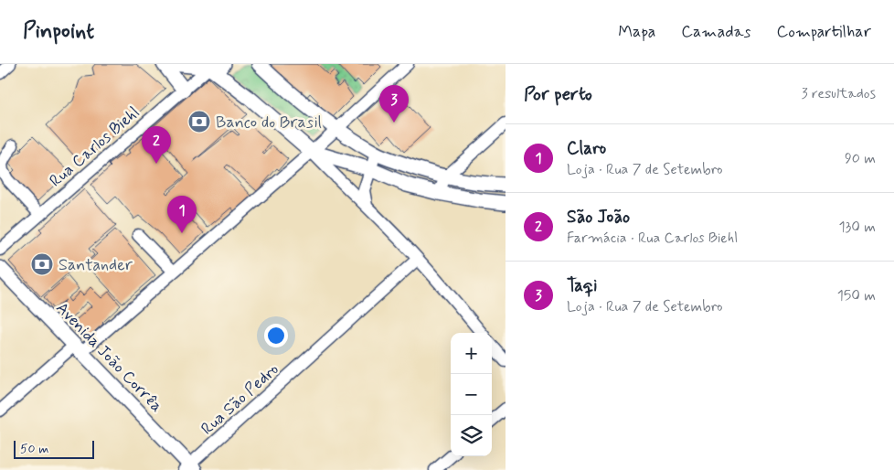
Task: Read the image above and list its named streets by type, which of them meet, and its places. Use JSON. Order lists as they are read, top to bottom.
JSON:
{
  "streets": {
    "main road": ["Avenida João Corrêa"],
    "street": ["Rua Carlos Biehl", "Rua São Pedro"]
  },
  "crossings": [
    ["Avenida João Corrêa", "Rua São Pedro"]
  ],
  "places": {
    "bank": ["Banco do Brasil", "Santander"]
  },
  "scale_bar": "50 m",
  "page": {
    "header": "Pinpoint",
    "nav": ["Mapa", "Camadas", "Compartilhar"],
    "heading": ["Por perto", "3 resultados"],
    "pins": ["3", "2", "1"],
    "list": [
      {
        "mark": "1",
        "name": "Claro",
        "note": "Loja · Rua 7 de Setembro",
        "value": "90 m"
      },
      {
        "mark": "2",
        "name": "São João",
        "note": "Farmácia · Rua Carlos Biehl",
        "value": "130 m"
      },
      {
        "mark": "3",
        "name": "Taqi",
        "note": "Loja · Rua 7 de Setembro",
        "value": "150 m"
      }
    ],
    "map_buttons": ["+", "−"],
    "scale": "50 m"
  }
}
